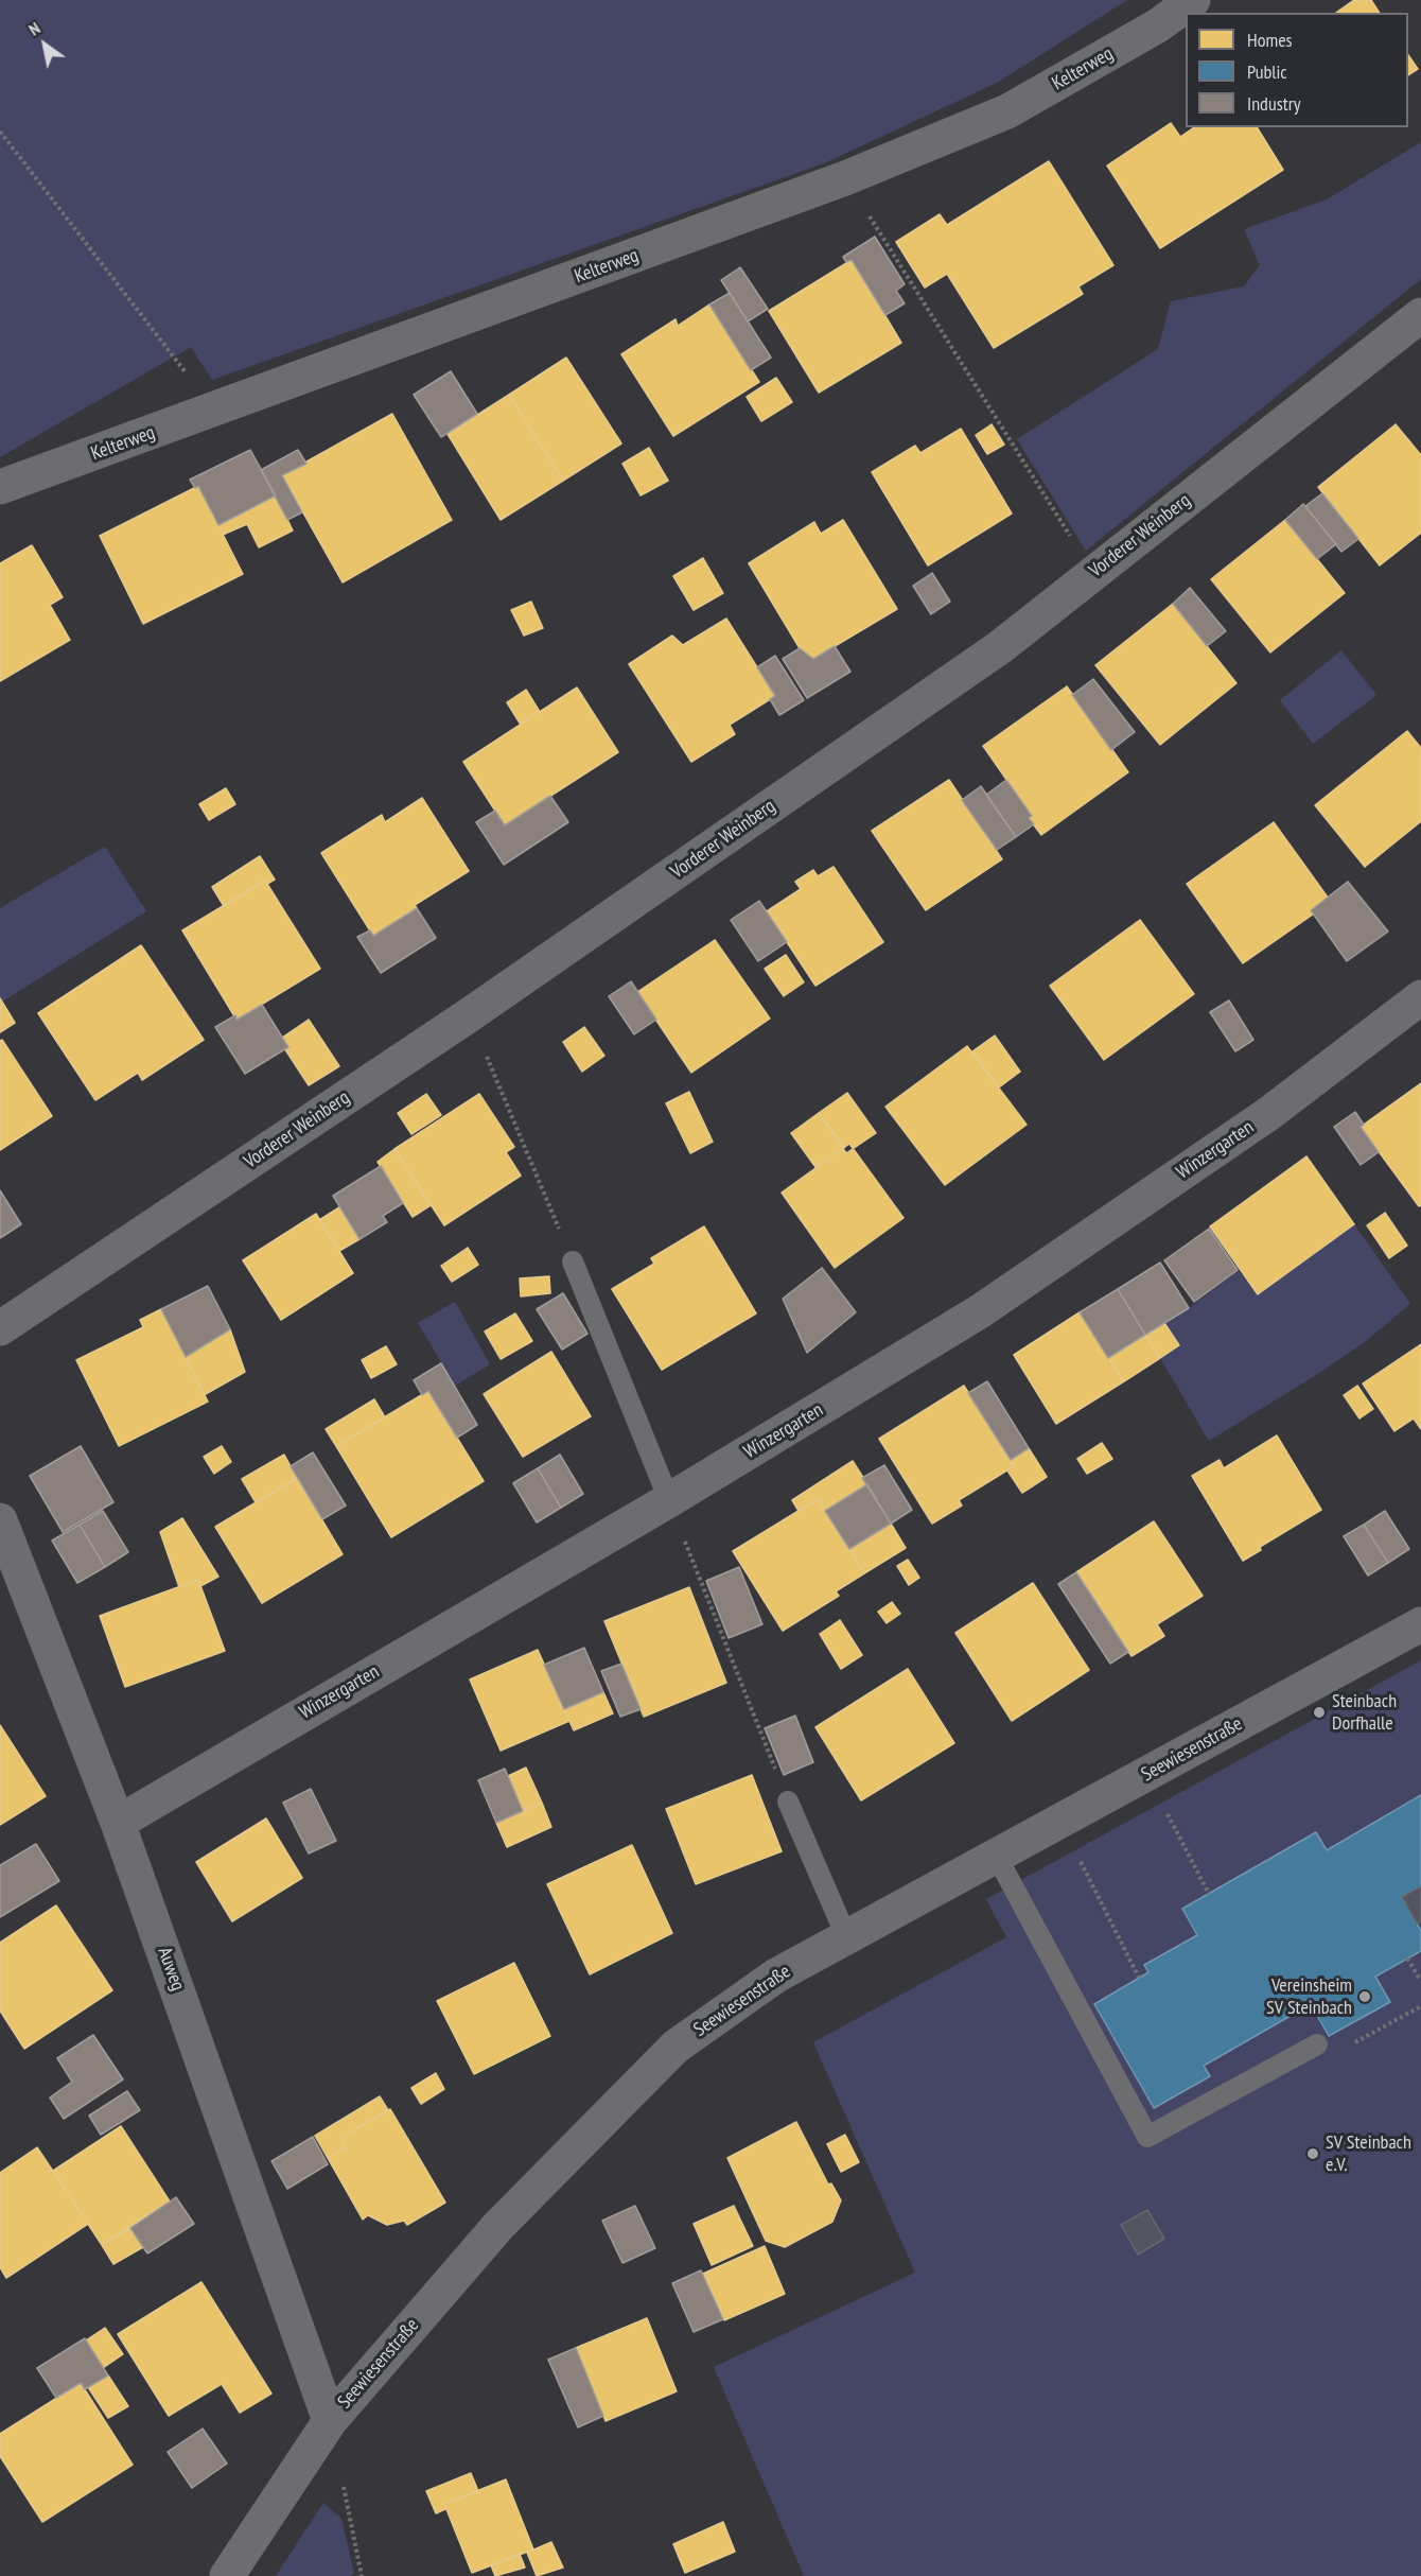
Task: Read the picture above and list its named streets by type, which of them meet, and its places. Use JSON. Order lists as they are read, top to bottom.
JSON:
{
  "streets": {
    "street": [
      "Kelterweg",
      "Vorderer Weinberg",
      "Winzergarten",
      "Seewiesenstraße",
      "Auweg"
    ]
  },
  "crossings": [
    ["Winzergarten", "Auweg"],
    ["Seewiesenstraße", "Auweg"]
  ],
  "places": ["Steinbach Dorfhalle", "Vereinsheim SV Steinbach", "SV Steinbach e.V."],
  "legend": ["Homes", "Public", "Industry"],
  "north": "top left"
}
